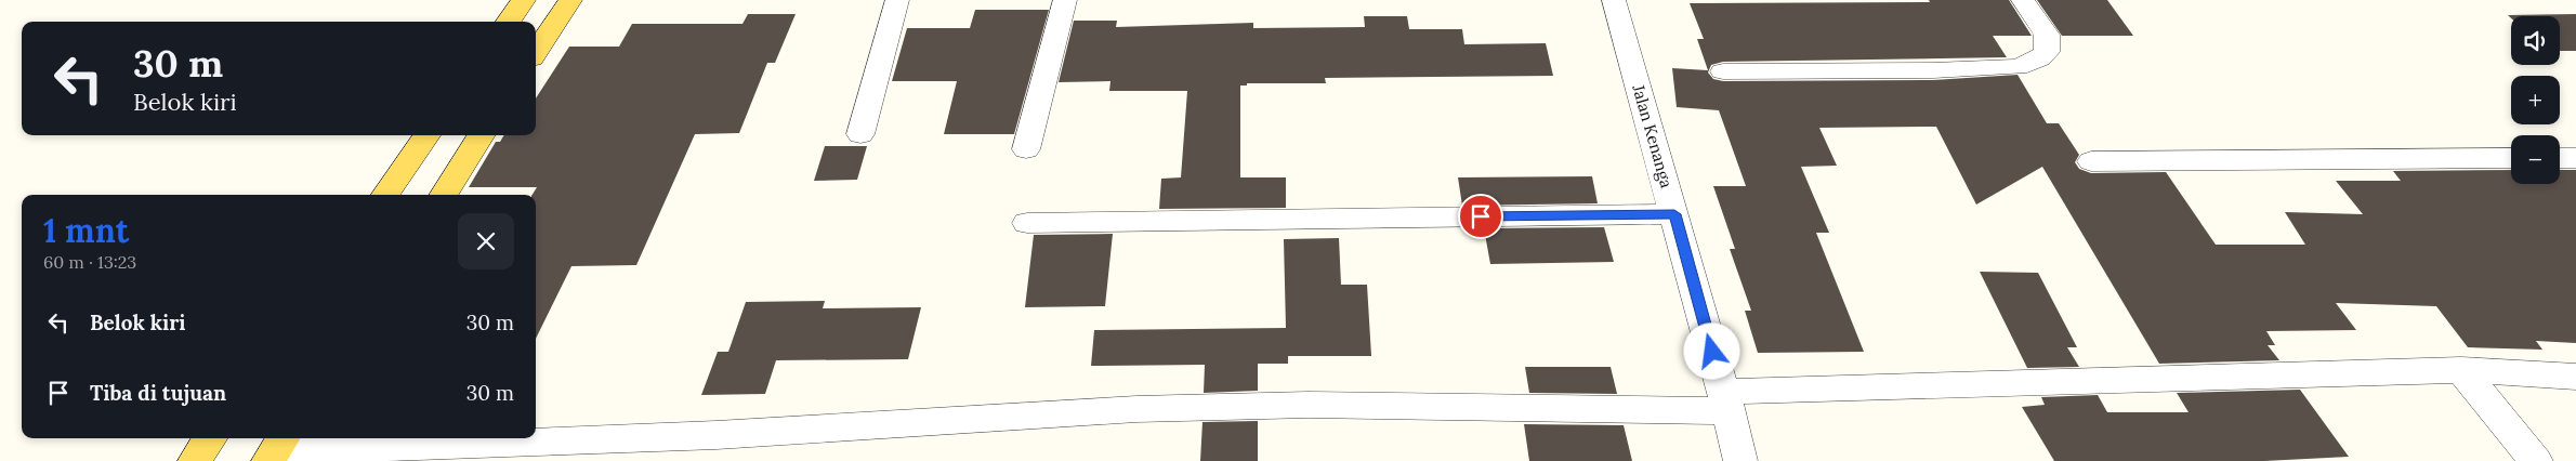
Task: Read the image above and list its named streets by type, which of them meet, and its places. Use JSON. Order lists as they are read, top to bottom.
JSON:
{
  "streets": {
    "street": ["Jalan Kenanga"]
  },
  "page": {
    "map_buttons": ["+", "−"],
    "turn": ["30 m", "Belok kiri"],
    "heading": ["1 mnt", "60 m · 13:23"],
    "list": [
      {
        "name": "Belok kiri",
        "value": "30 m"
      },
      {
        "name": "Tiba di tujuan",
        "value": "30 m"
      }
    ]
  }
}
